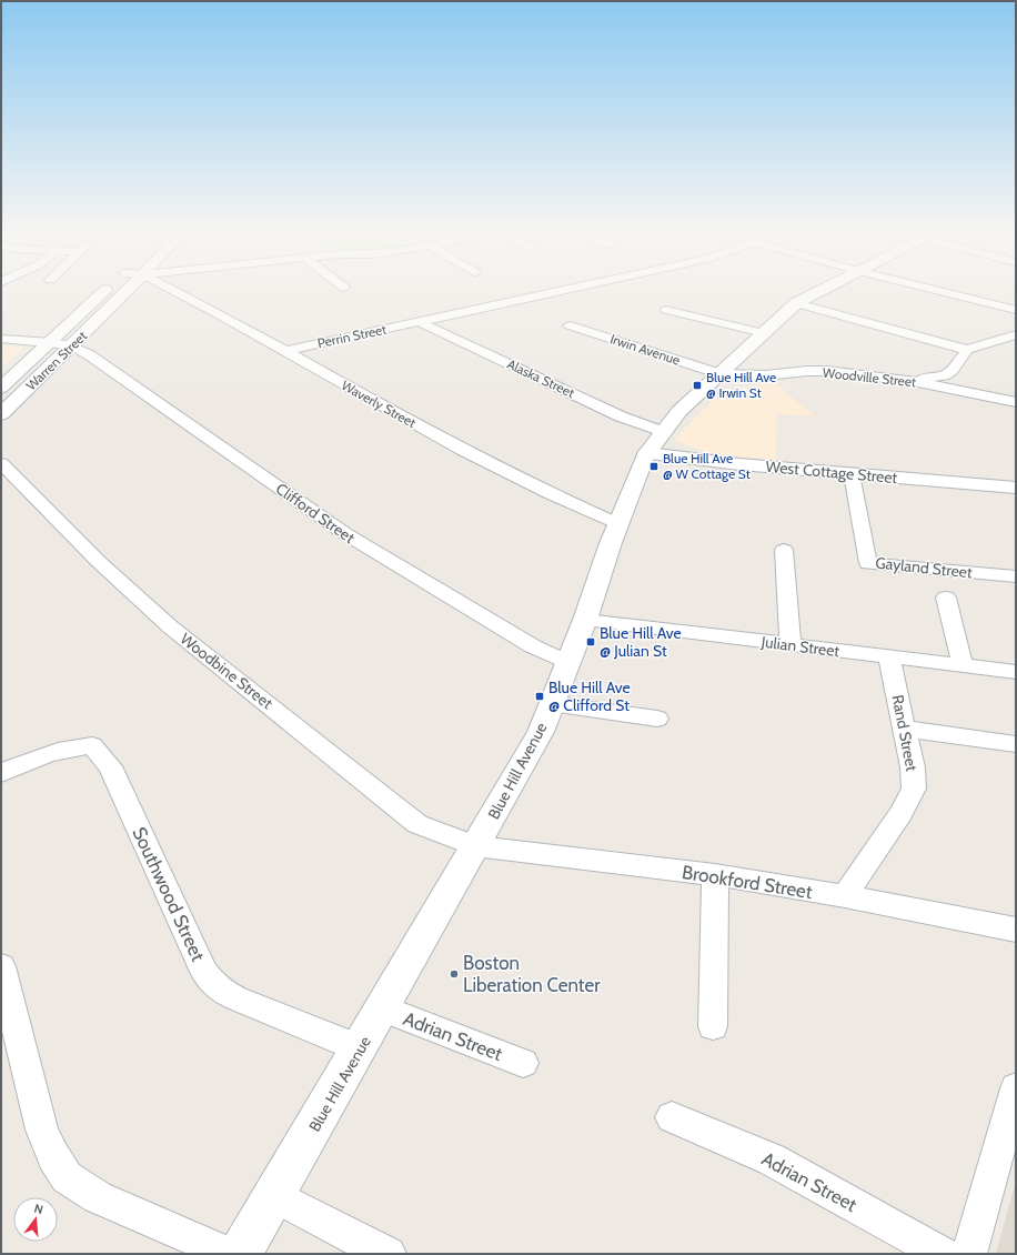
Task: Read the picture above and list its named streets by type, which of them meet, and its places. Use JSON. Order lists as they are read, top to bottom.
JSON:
{
  "streets": {
    "main road": ["Warren Street", "West Cottage Street", "Blue Hill Avenue"],
    "street": [
      "Perrin Street",
      "Irwin Avenue",
      "Woodville Street",
      "Alaska Street",
      "Waverly Street",
      "Clifford Street",
      "Gayland Street",
      "Julian Street",
      "Woodbine Street",
      "Rand Street",
      "Brookford Street",
      "Southwood Street",
      "Adrian Street"
    ]
  },
  "crossings": [
    ["Perrin Street", "Alaska Street"],
    ["Perrin Street", "Waverly Street"],
    ["Irwin Avenue", "Woodville Street"],
    ["Irwin Avenue", "Blue Hill Avenue"],
    ["Warren Street", "Clifford Street"],
    ["Woodville Street", "Blue Hill Avenue"],
    ["Alaska Street", "Blue Hill Avenue"],
    ["Waverly Street", "Blue Hill Avenue"],
    ["West Cottage Street", "Gayland Street"],
    ["West Cottage Street", "Blue Hill Avenue"],
    ["Clifford Street", "Blue Hill Avenue"],
    ["Julian Street", "Rand Street"],
    ["Julian Street", "Blue Hill Avenue"],
    ["Woodbine Street", "Blue Hill Avenue"],
    ["Woodbine Street", "Brookford Street"],
    ["Rand Street", "Brookford Street"],
    ["Blue Hill Avenue", "Brookford Street"],
    ["Blue Hill Avenue", "Southwood Street"],
    ["Blue Hill Avenue", "Adrian Street"]
  ],
  "places": {
    "transit": [
      "Blue Hill Ave @ Irwin St",
      "Blue Hill Ave @ W Cottage St",
      "Blue Hill Ave @ Julian St",
      "Blue Hill Ave @ Clifford St"
    ],
    "other": ["Boston Liberation Center"]
  },
  "north": "top"
}
